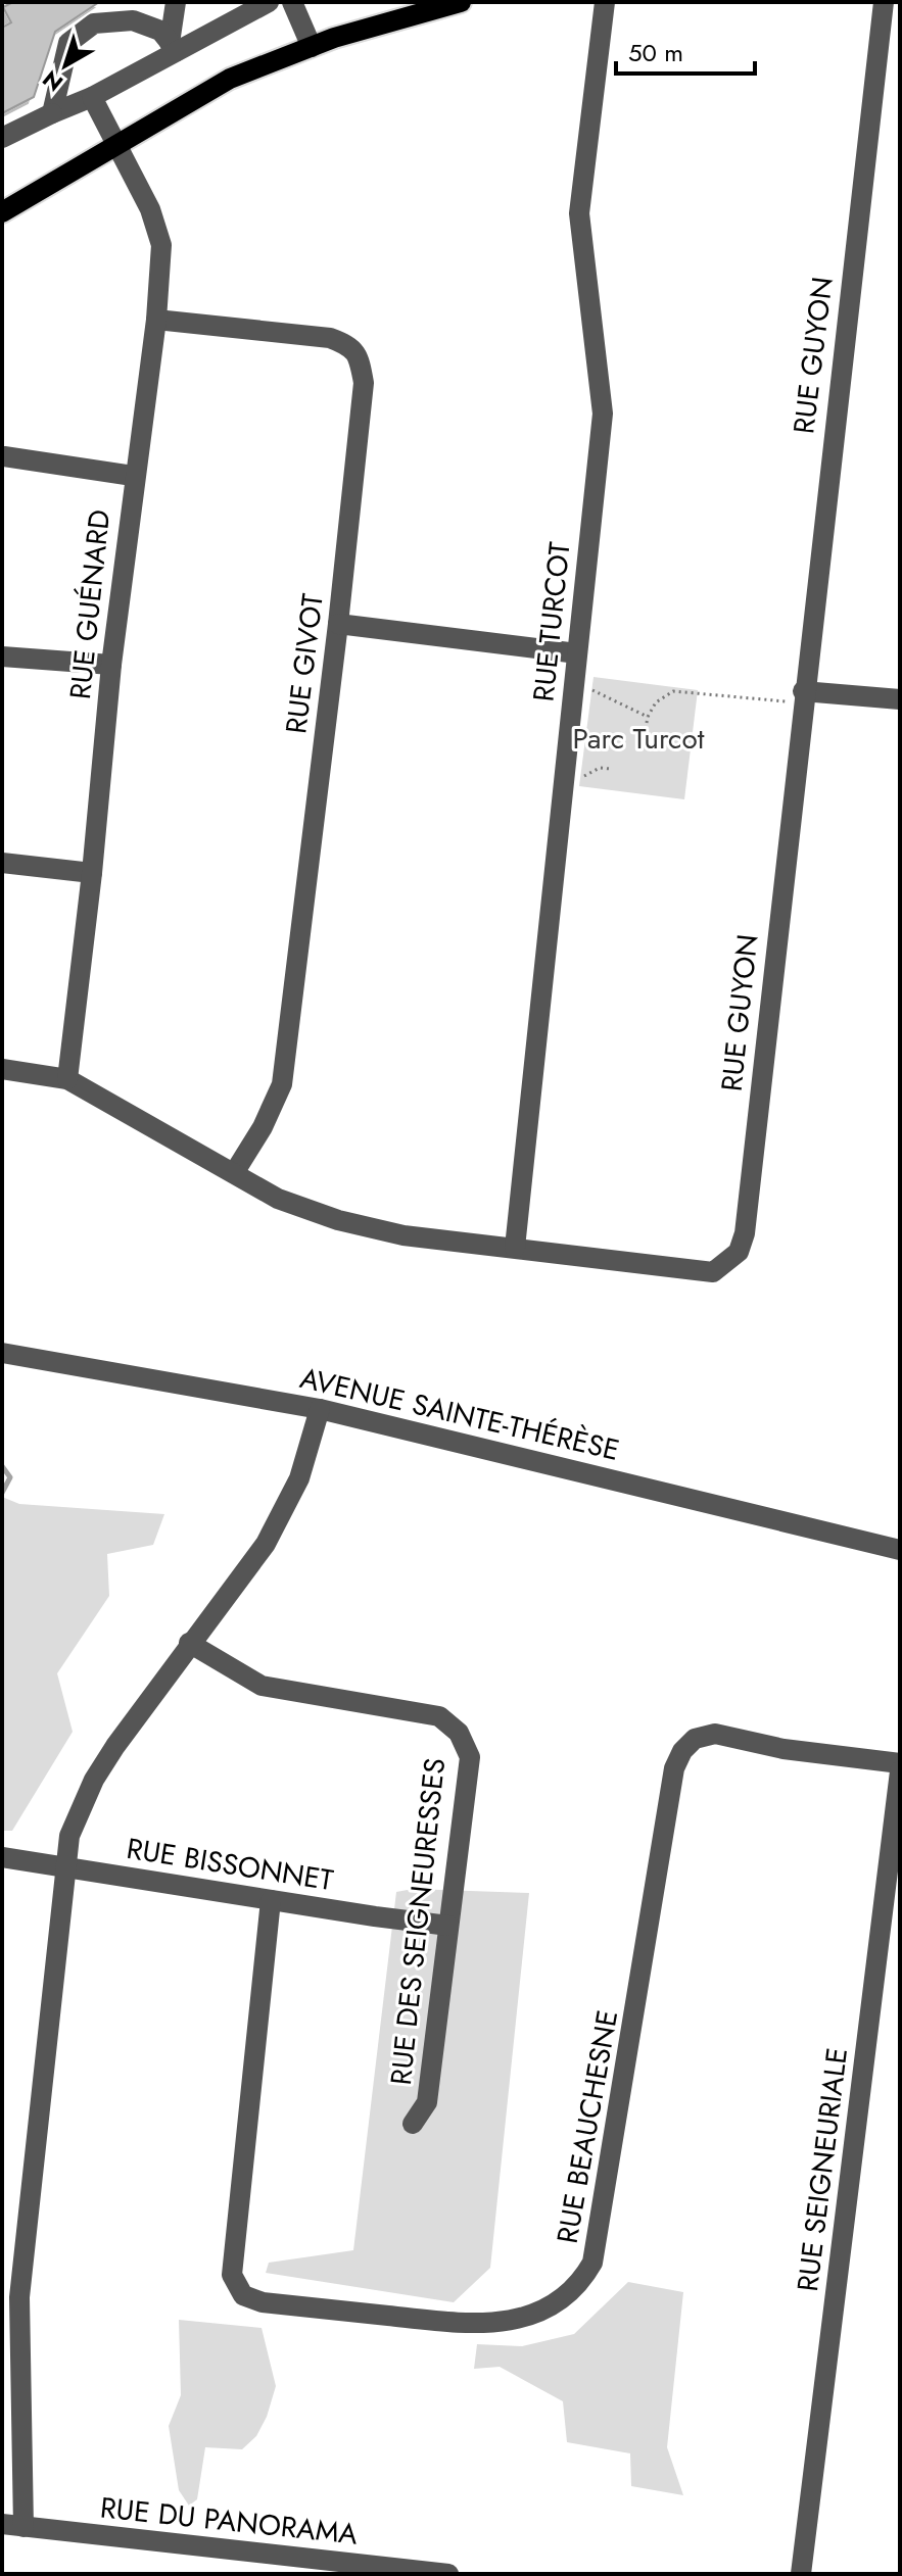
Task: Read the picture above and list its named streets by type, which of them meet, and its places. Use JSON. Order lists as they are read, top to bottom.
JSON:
{
  "streets": {
    "street": [
      "RUE GUYON",
      "RUE GUÉNARD",
      "RUE TURCOT",
      "RUE GIVOT",
      "AVENUE SAINTE-THÉRÈSE",
      "RUE BISSONNET",
      "RUE DES SEIGNEURESSES",
      "RUE BEAUCHESNE",
      "RUE SEIGNEURIALE",
      "RUE DU PANORAMA"
    ]
  },
  "crossings": [
    ["RUE GUYON", "RUE GUÉNARD"],
    ["RUE GUYON", "RUE TURCOT"],
    ["RUE GUYON", "RUE GIVOT"],
    ["RUE GUÉNARD", "RUE GIVOT"],
    ["RUE BISSONNET", "RUE DES SEIGNEURESSES"],
    ["RUE BISSONNET", "RUE BEAUCHESNE"]
  ],
  "parks": ["Parc Turcot"],
  "scale_bar": "50 m",
  "north": "bottom left"
}
